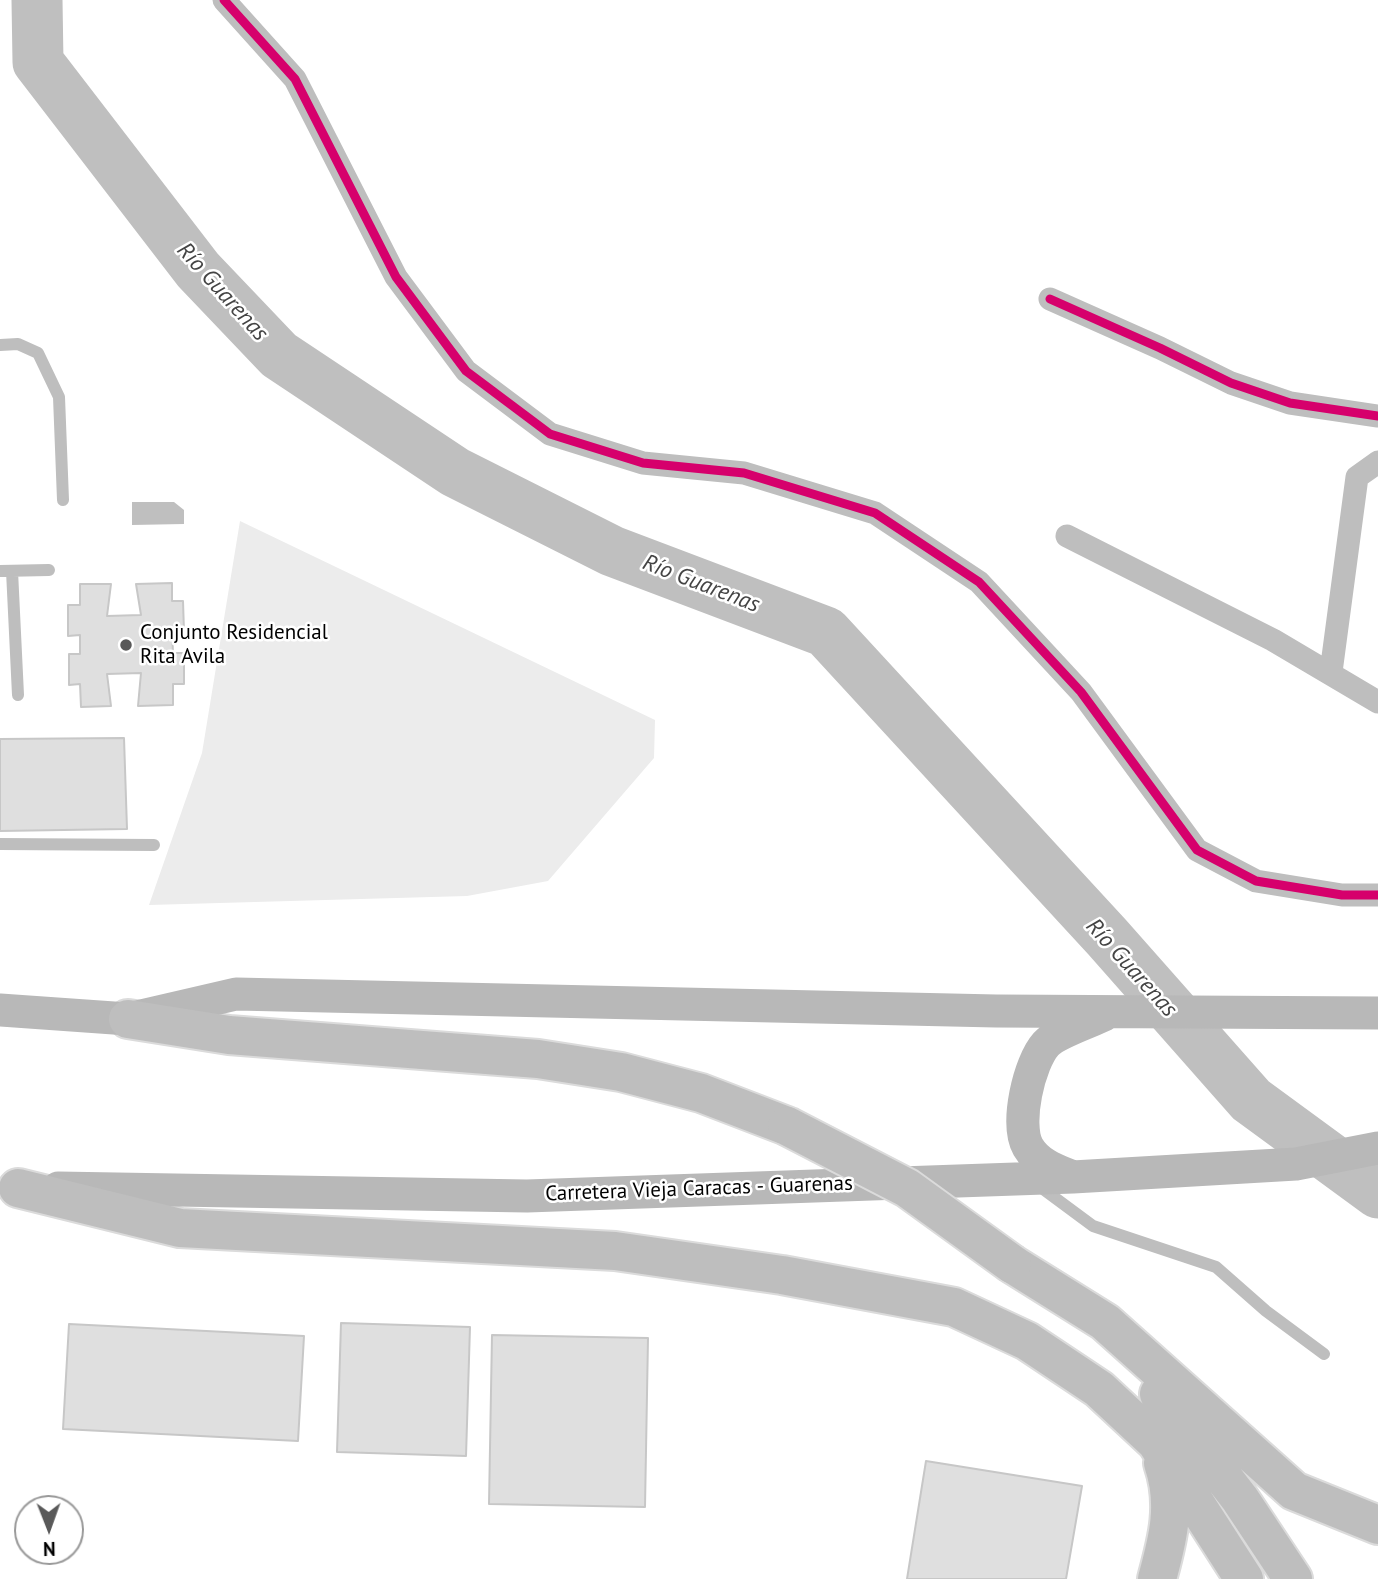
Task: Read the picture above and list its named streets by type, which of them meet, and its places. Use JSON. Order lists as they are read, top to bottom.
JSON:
{
  "streets": {
    "main road": ["Carretera Vieja Caracas - Guarenas"]
  },
  "water": ["Río Guarenas"],
  "places": ["Conjunto Residencial Rita Avila"],
  "north": "bottom"
}
